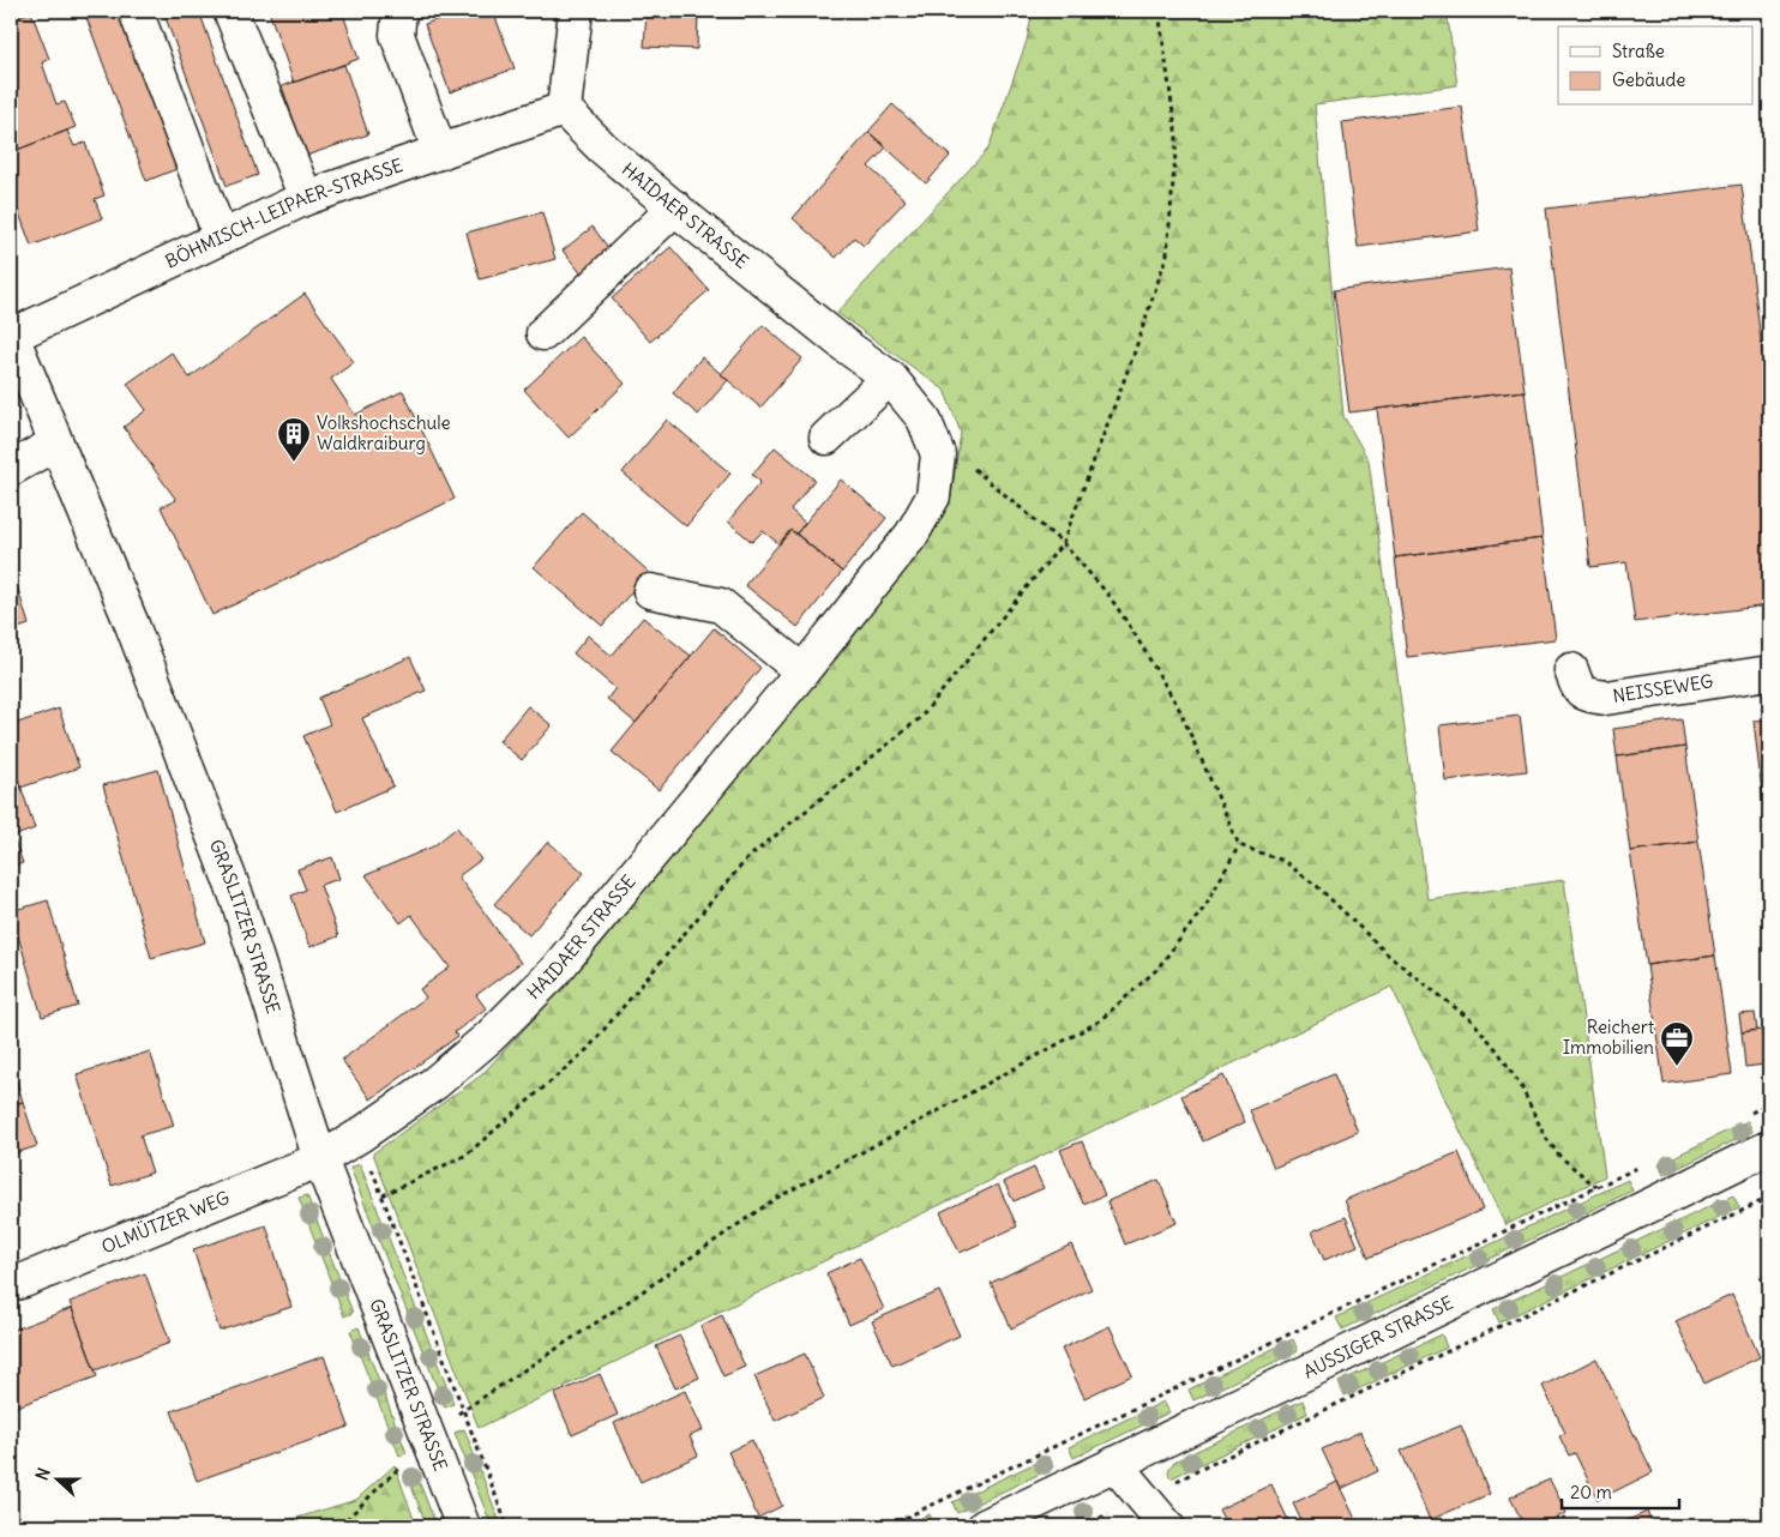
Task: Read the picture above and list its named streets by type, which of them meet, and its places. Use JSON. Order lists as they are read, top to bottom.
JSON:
{
  "streets": {
    "street": [
      "BÖHMISCH-LEIPAER-STRASSE",
      "HAIDAER STRASSE",
      "NEISSEWEG",
      "GRASLITZER STRASSE",
      "OLMÜTZER WEG",
      "AUSSIGER STRASSE"
    ]
  },
  "crossings": [
    ["BÖHMISCH-LEIPAER-STRASSE", "HAIDAER STRASSE"],
    ["BÖHMISCH-LEIPAER-STRASSE", "GRASLITZER STRASSE"],
    ["HAIDAER STRASSE", "GRASLITZER STRASSE"],
    ["HAIDAER STRASSE", "OLMÜTZER WEG"],
    ["GRASLITZER STRASSE", "OLMÜTZER WEG"]
  ],
  "places": {
    "building": ["Volkshochschule Waldkraiburg"],
    "office": ["Reichert Immobilien"]
  },
  "legend": ["Straße", "Gebäude"],
  "scale_bar": "20 m",
  "north": "left"
}
